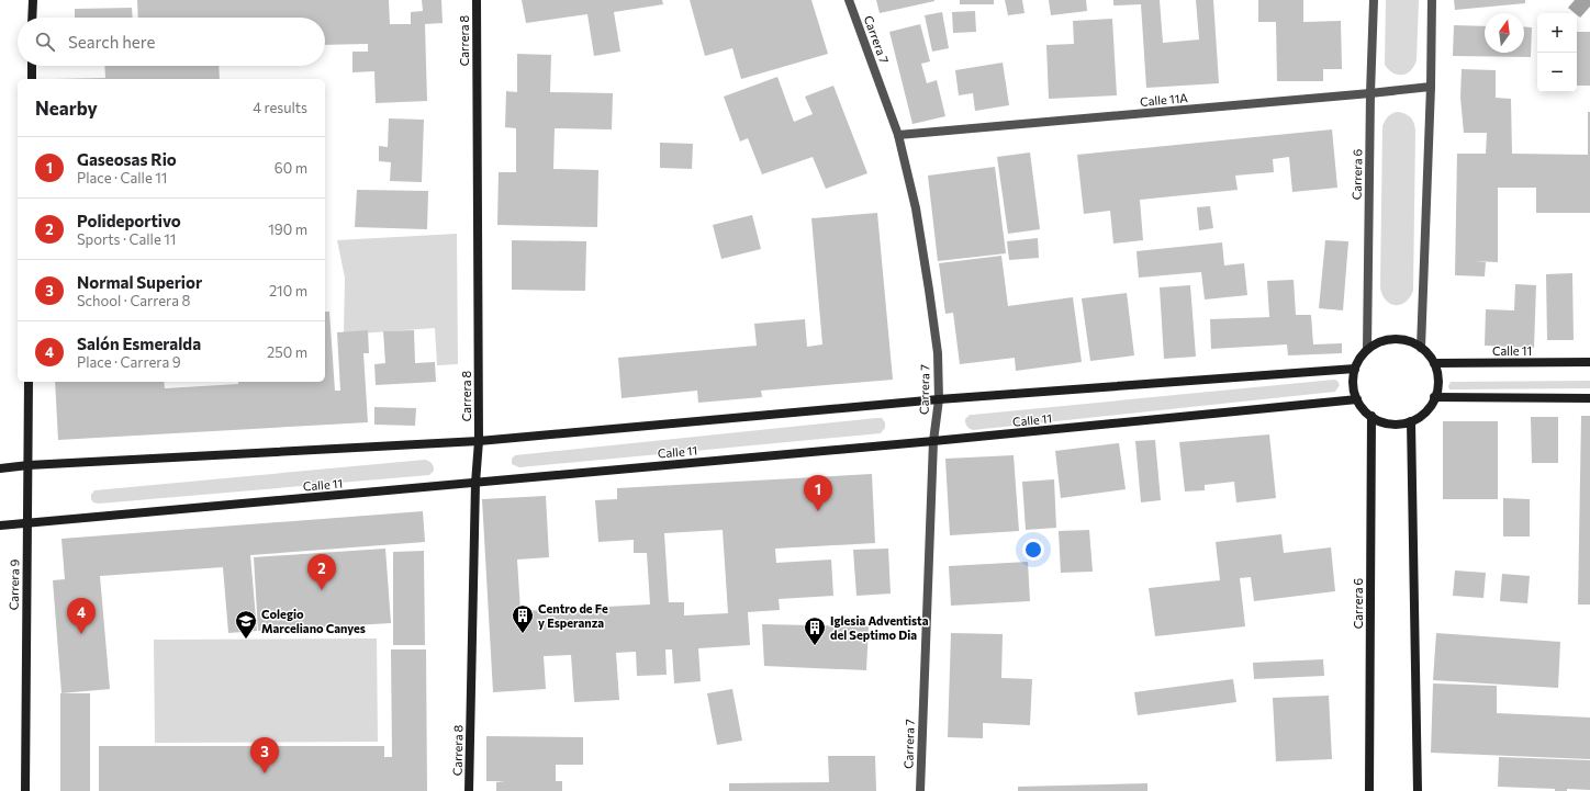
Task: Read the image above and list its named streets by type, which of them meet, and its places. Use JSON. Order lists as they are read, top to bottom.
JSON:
{
  "streets": {
    "main road": [
      "Carrera 8",
      "Carrera 6",
      "Calle 11",
      "Carrera 9"
    ],
    "street": ["Carrera 7", "Calle 11A"]
  },
  "crossings": [
    ["Carrera 7", "Calle 11A"],
    ["Carrera 7", "Calle 11"],
    ["Carrera 8", "Calle 11"],
    ["Calle 11A", "Carrera 6"],
    ["Carrera 6", "Calle 11"],
    ["Calle 11", "Carrera 9"]
  ],
  "places": {
    "building": ["Centro de Fe y Esperanza", "Iglesia Adventista del Septimo Dia"],
    "school or university": ["Colegio Marceliano Canyes"]
  },
  "north": "top",
  "page": {
    "map_buttons": ["+", "−"],
    "search": "Search here",
    "heading": ["Nearby", "4 results"],
    "list": [
      {
        "mark": "1",
        "name": "Gaseosas Rio",
        "note": "Place · Calle 11",
        "value": "60 m"
      },
      {
        "mark": "2",
        "name": "Polideportivo",
        "note": "Sports · Calle 11",
        "value": "190 m"
      },
      {
        "mark": "3",
        "name": "Normal Superior",
        "note": "School · Carrera 8",
        "value": "210 m"
      },
      {
        "mark": "4",
        "name": "Salón Esmeralda",
        "note": "Place · Carrera 9",
        "value": "250 m"
      }
    ],
    "pins": [
      "1",
      "2",
      "4",
      "3"
    ]
  }
}
